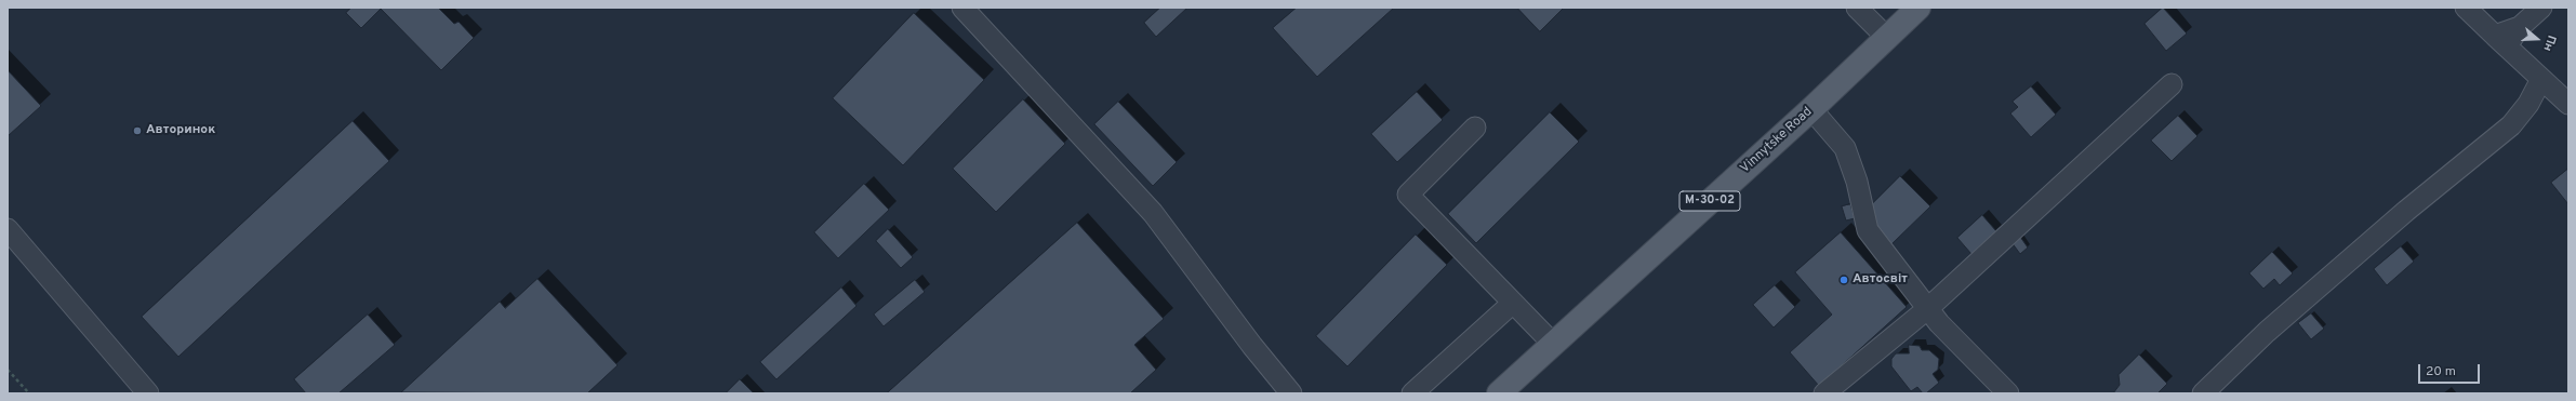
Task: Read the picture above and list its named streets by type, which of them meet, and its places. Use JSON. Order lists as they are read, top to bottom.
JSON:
{
  "streets": {
    "main road": ["Vinnytske Road", "М-30-02"]
  },
  "places": ["Авторинок", "Автосвіт"],
  "scale_bar": "20 m",
  "north": "right"
}
